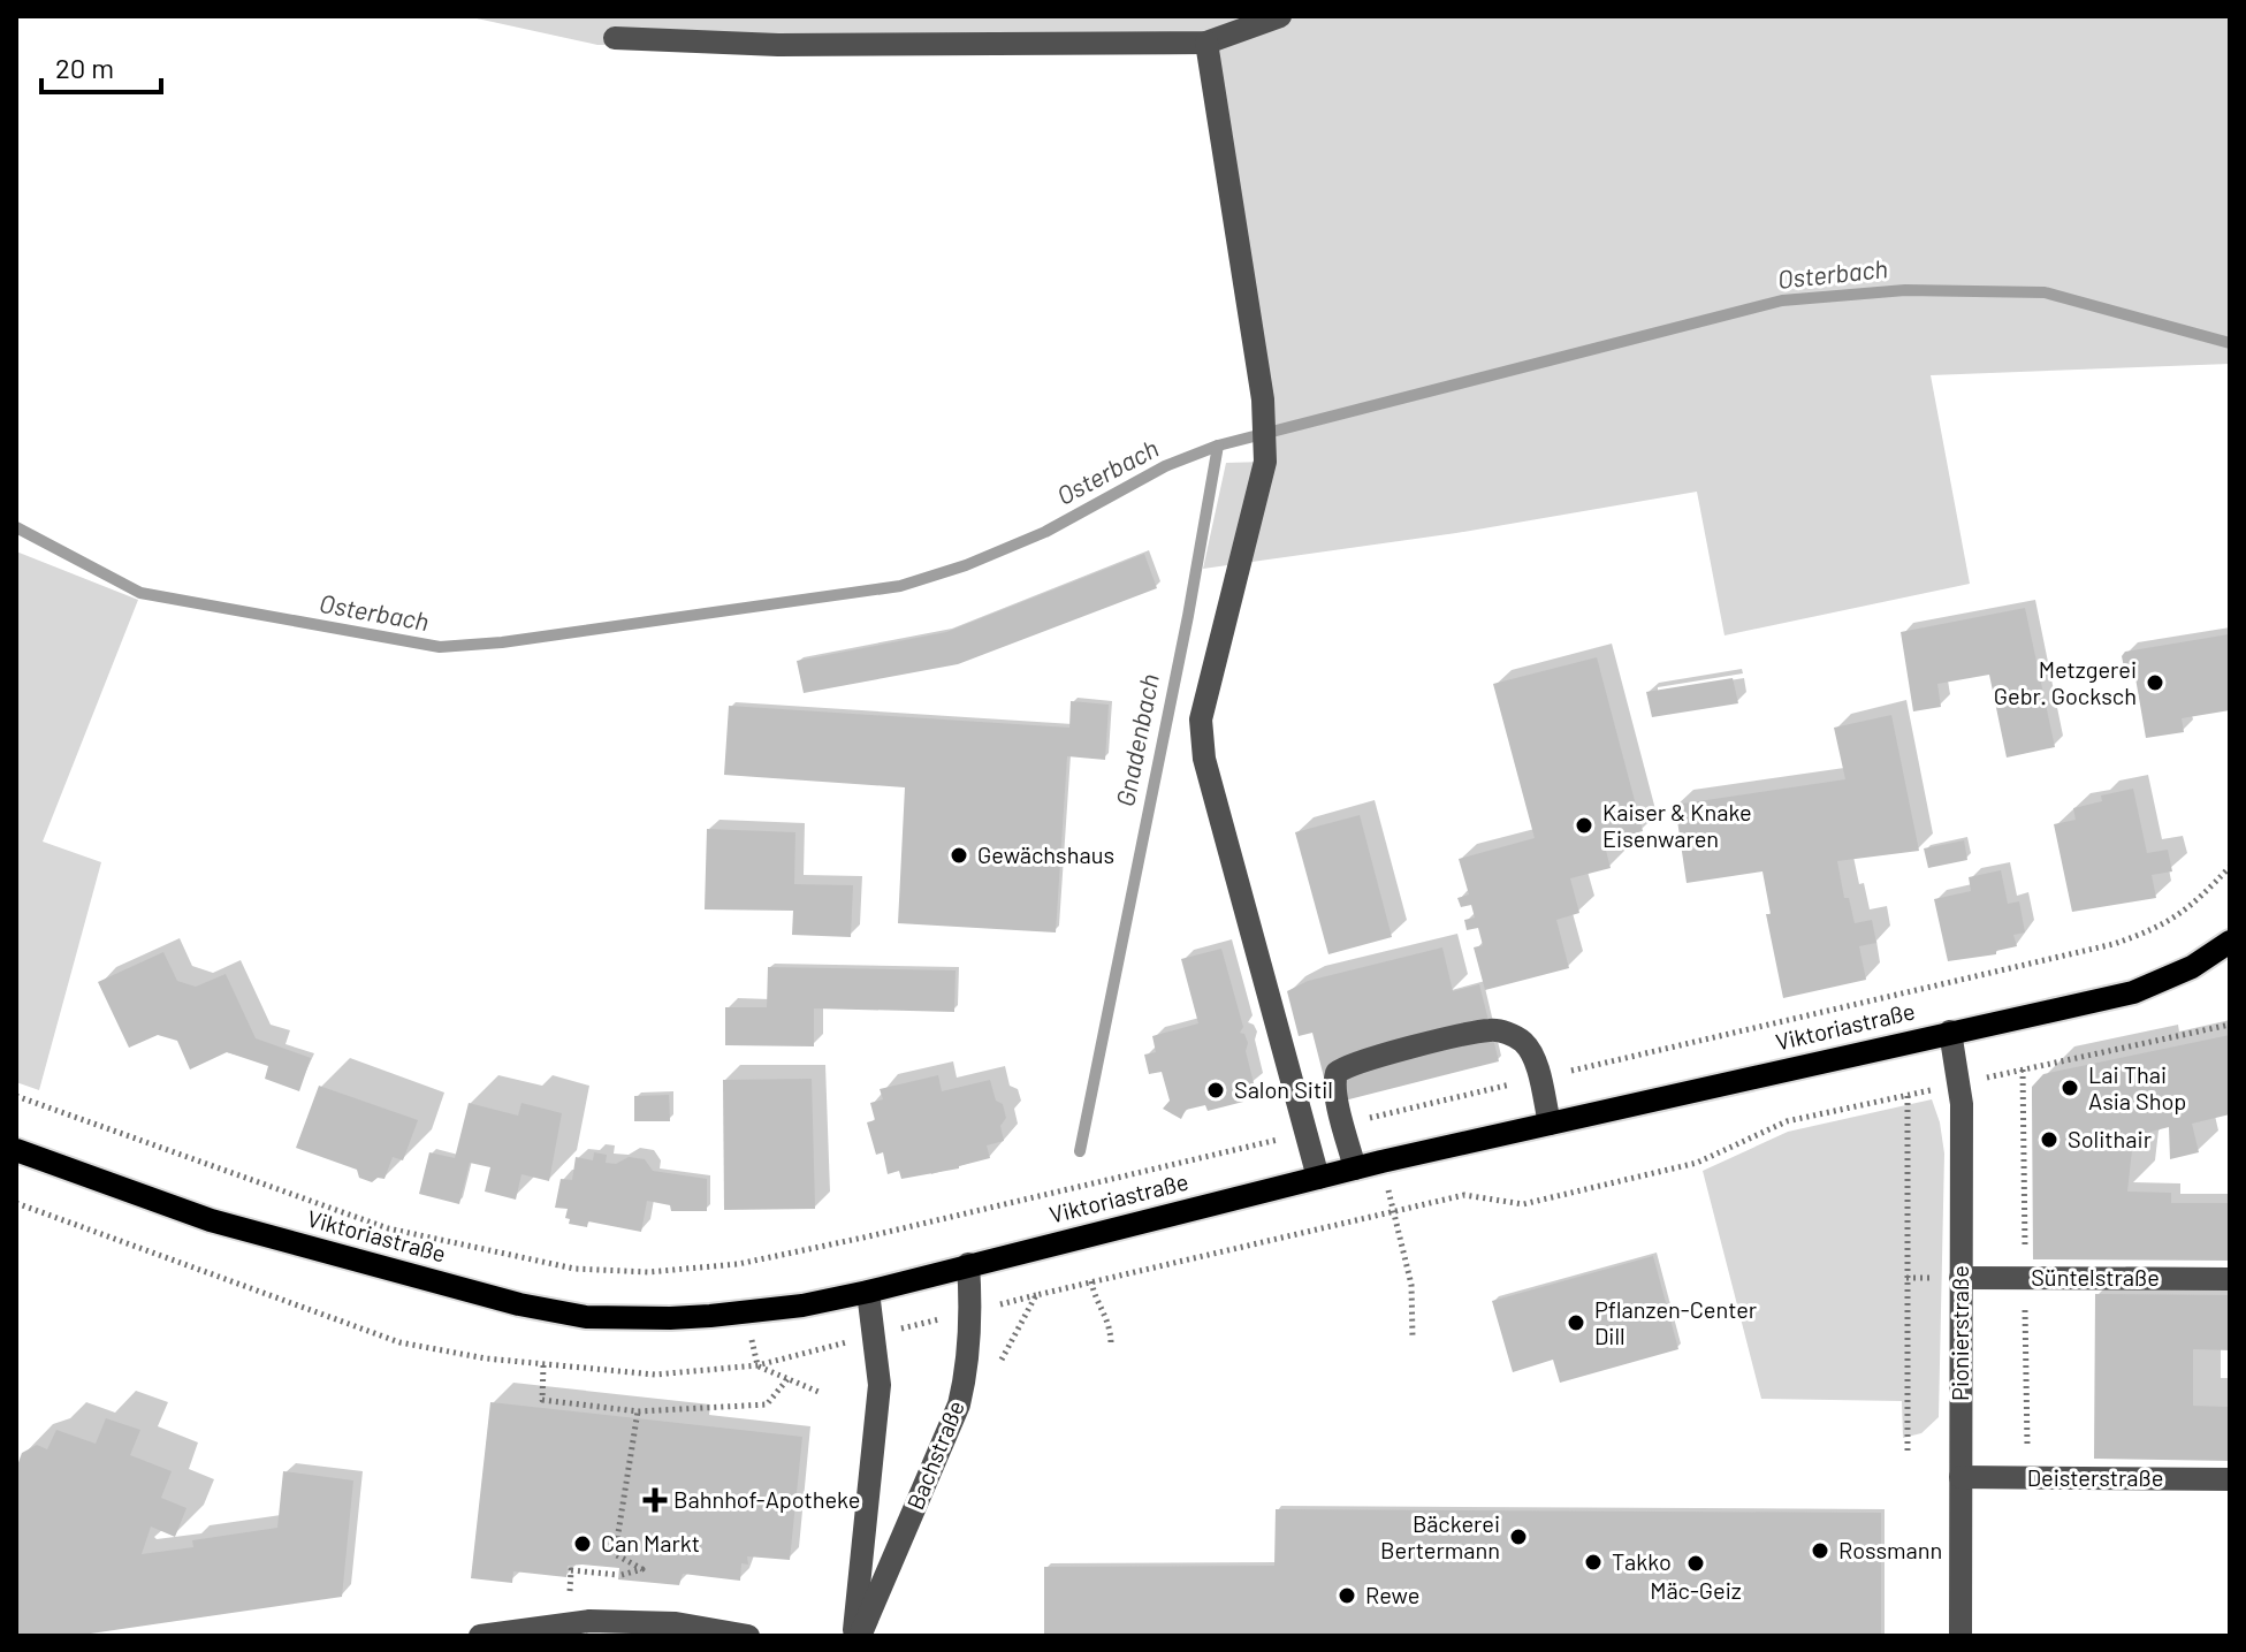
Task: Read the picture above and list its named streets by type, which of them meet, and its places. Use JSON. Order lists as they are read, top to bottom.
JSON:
{
  "streets": {
    "main road": ["Viktoriastraße"],
    "street": [
      "Süntelstraße",
      "Pionierstraße",
      "Bachstraße",
      "Deisterstraße"
    ]
  },
  "crossings": [
    ["Viktoriastraße", "Pionierstraße"],
    ["Viktoriastraße", "Bachstraße"],
    ["Süntelstraße", "Pionierstraße"],
    ["Pionierstraße", "Deisterstraße"]
  ],
  "water": ["Osterbach", "Gnadenbach"],
  "places": {
    "other": [
      "Metzgerei Gebr. Gocksch",
      "Kaiser & Knake Eisenwaren",
      "Gewächshaus",
      "Lai Thai Asia Shop",
      "Salon Sitil",
      "Solithair",
      "Pflanzen-Center Dill",
      "Bäckerei Bertermann",
      "Can Markt",
      "Rossmann",
      "Takko",
      "Mäc-Geiz",
      "Rewe"
    ],
    "health": ["Bahnhof-Apotheke"]
  },
  "scale_bar": "20 m"
}
